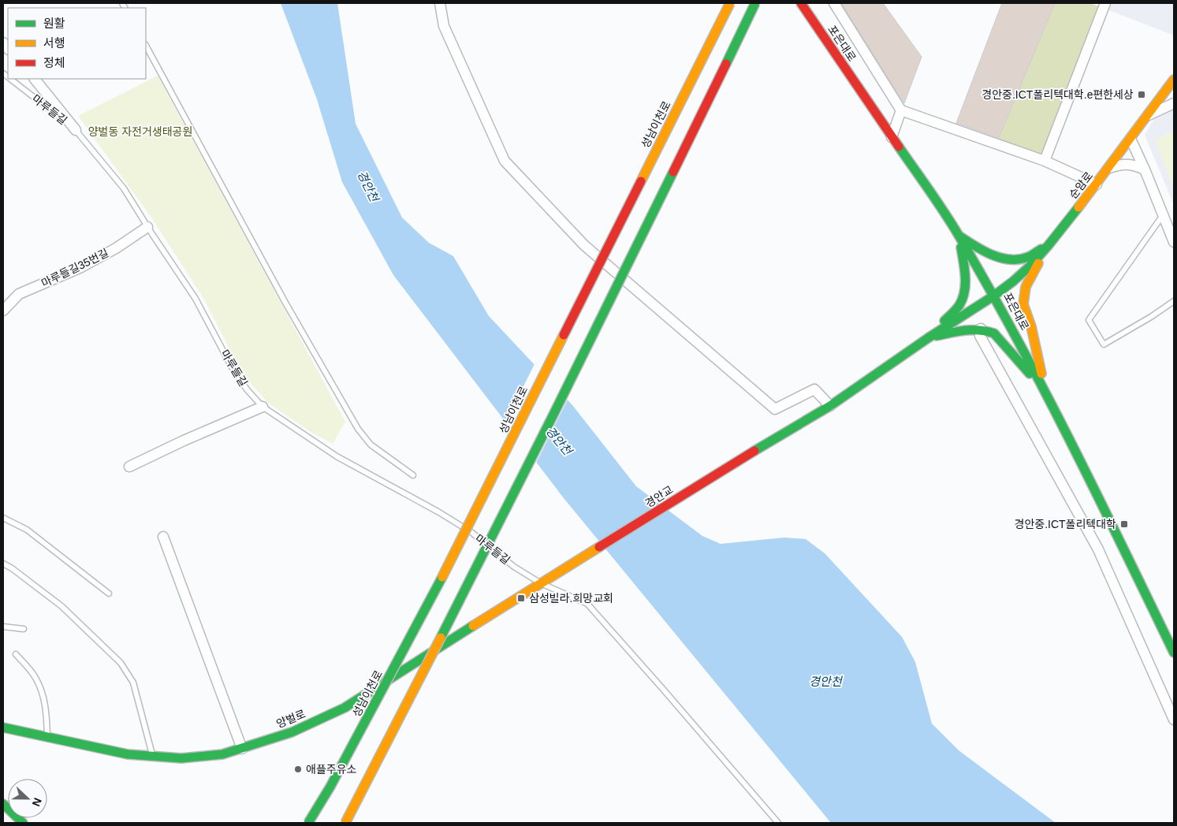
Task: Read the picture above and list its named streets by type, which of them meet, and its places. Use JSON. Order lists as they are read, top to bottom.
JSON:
{
  "streets": {
    "main road": [
      "포은대로",
      "성남이천로",
      "순암로",
      "경안교",
      "양벌로"
    ],
    "street": ["마루들길35번길"],
    "lane": ["마루들길"]
  },
  "crossings": [
    ["포은대로", "순암로"],
    ["마루들길", "마루들길35번길"],
    ["마루들길", "양벌로"],
    ["순암로", "경안교"],
    ["경안교", "양벌로"]
  ],
  "water": ["경안천"],
  "parks": ["양벌동 자전거생태공원"],
  "places": {
    "transit": ["경안중.ICT폴리텍대학.e편한세상", "경안중.ICT폴리텍대학", "삼성빌라.희망교회"],
    "other": ["애플주유소"]
  },
  "legend": ["원활", "서행", "정체"],
  "north": "right"
}
